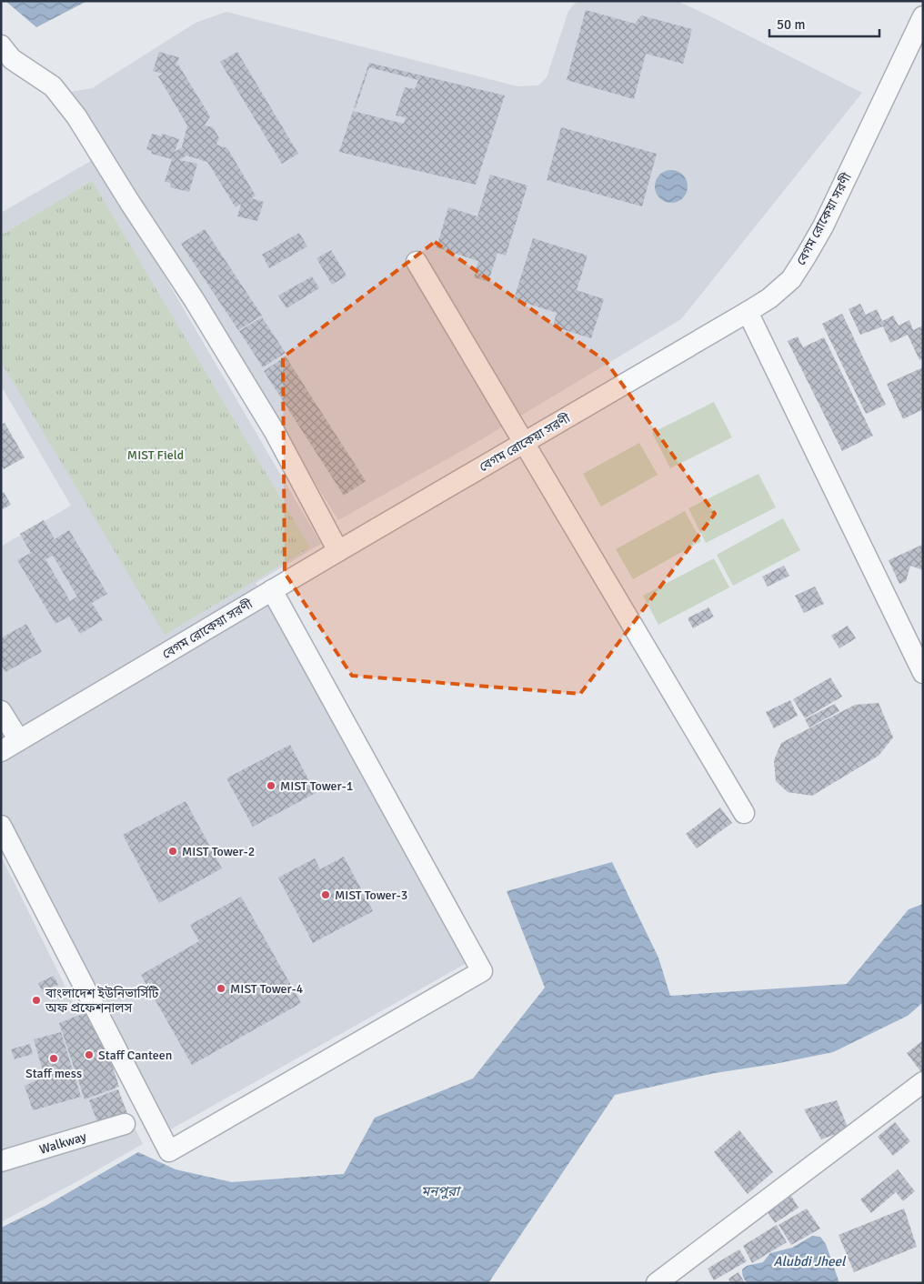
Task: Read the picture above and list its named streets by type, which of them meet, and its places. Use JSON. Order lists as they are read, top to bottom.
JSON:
{
  "streets": {
    "street": ["বেগম রোকেয়া সরণী", "Walkway"]
  },
  "water": ["মনপুরা", "Alubdi Jheel"],
  "parks": ["MIST Field"],
  "places": [
    "MIST Tower-1",
    "MIST Tower-2",
    "MIST Tower-3",
    "MIST Tower-4",
    "বাংলাদেশ ইউনিভার্সিটি অফ প্রফেশনালস",
    "Staff Canteen",
    "Staff mess"
  ],
  "scale_bar": "50 m"
}
